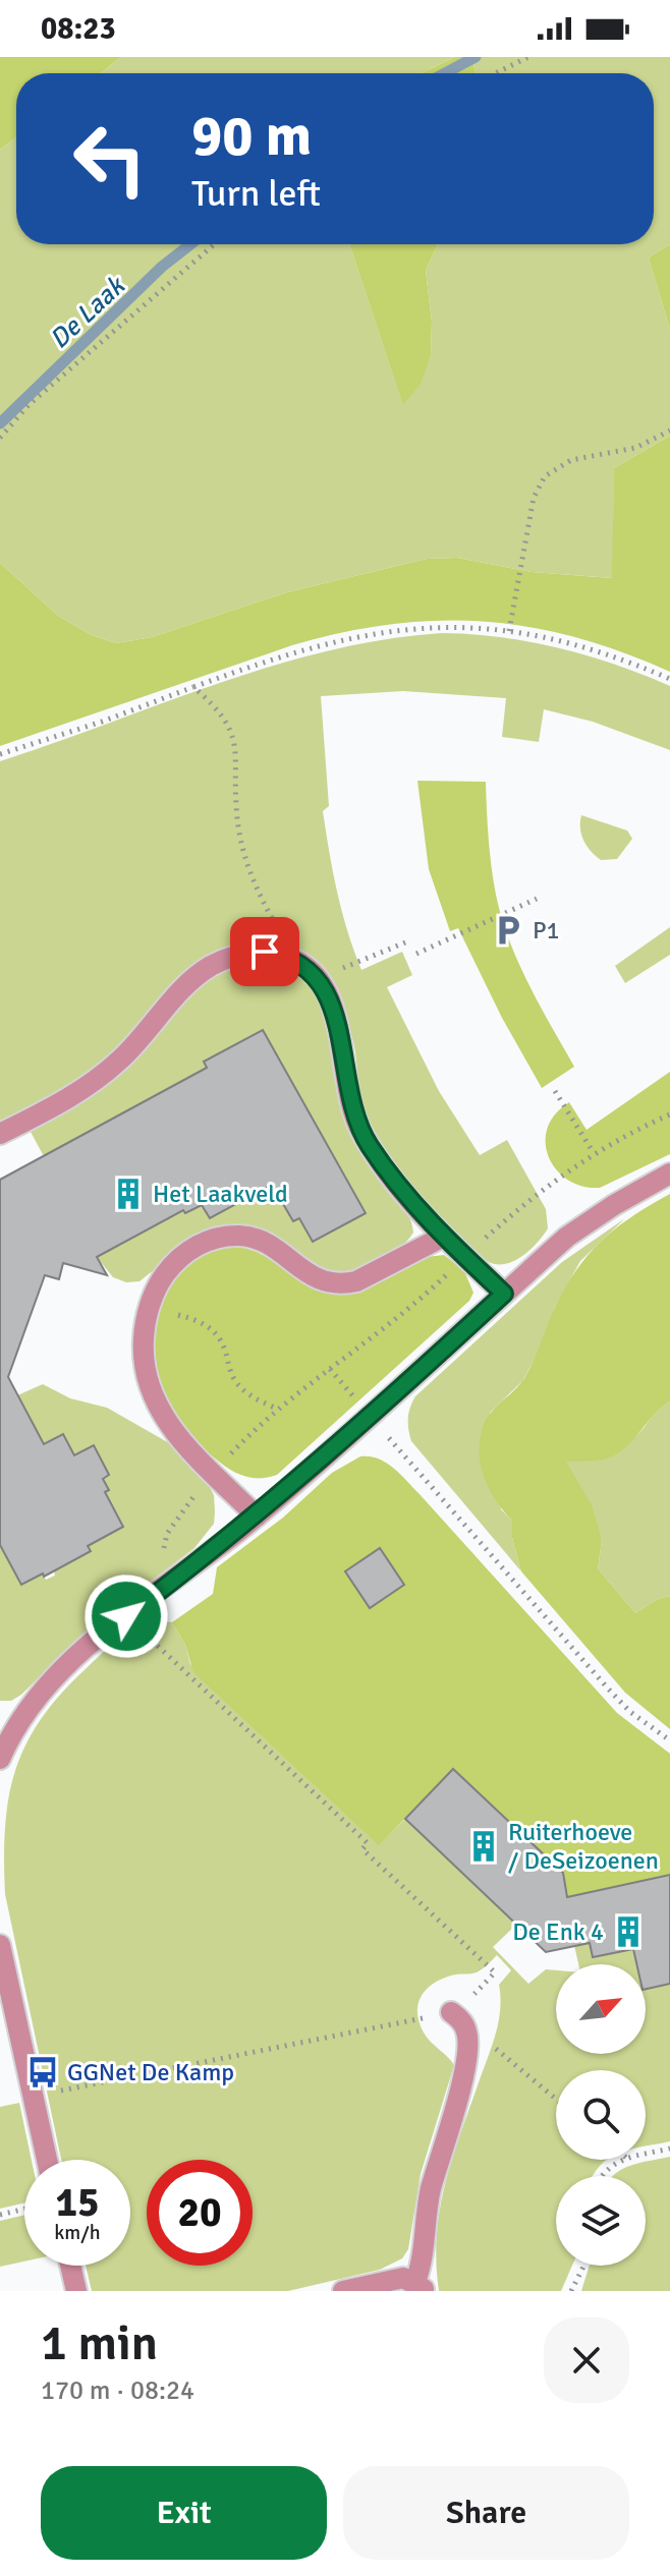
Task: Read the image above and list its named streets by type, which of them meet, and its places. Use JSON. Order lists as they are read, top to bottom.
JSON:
{
  "water": ["De Laak"],
  "places": {
    "parking": ["P1"],
    "building": ["Het Laakveld", "Ruiterhoeve / DeSeizoenen", "De Enk 4"],
    "bus stop": ["GGNet De Kamp"]
  },
  "north": "top right",
  "page": {
    "status": "08:23",
    "turn": ["90 m", "Turn left"],
    "speed": "15 km/h",
    "limit": "20",
    "heading": ["1 min", "170 m · 08:24"],
    "buttons": ["Exit", "Share"]
  }
}
